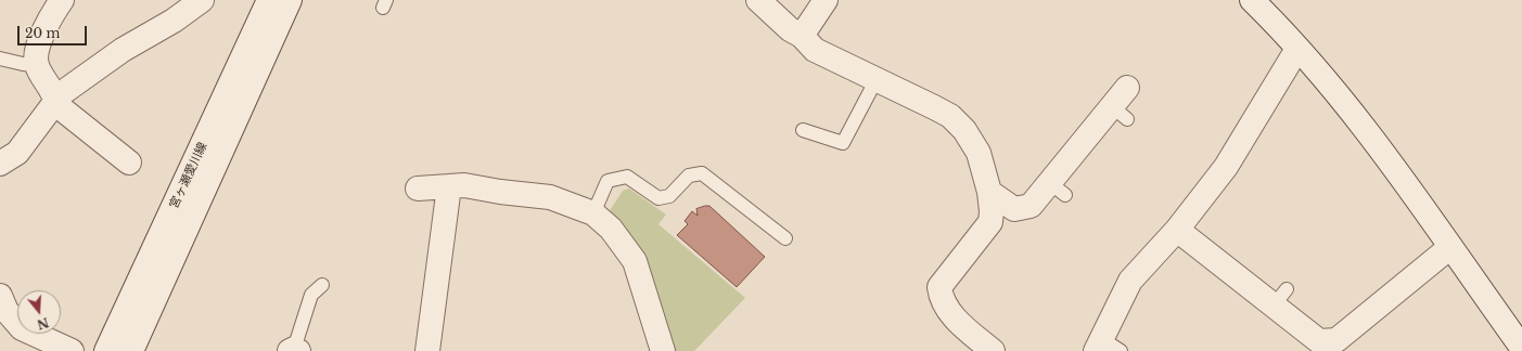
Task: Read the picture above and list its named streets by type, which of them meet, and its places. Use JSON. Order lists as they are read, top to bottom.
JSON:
{
  "streets": {
    "street": ["宮ヶ瀬愛川線"]
  },
  "scale_bar": "20 m",
  "north": "bottom"
}
